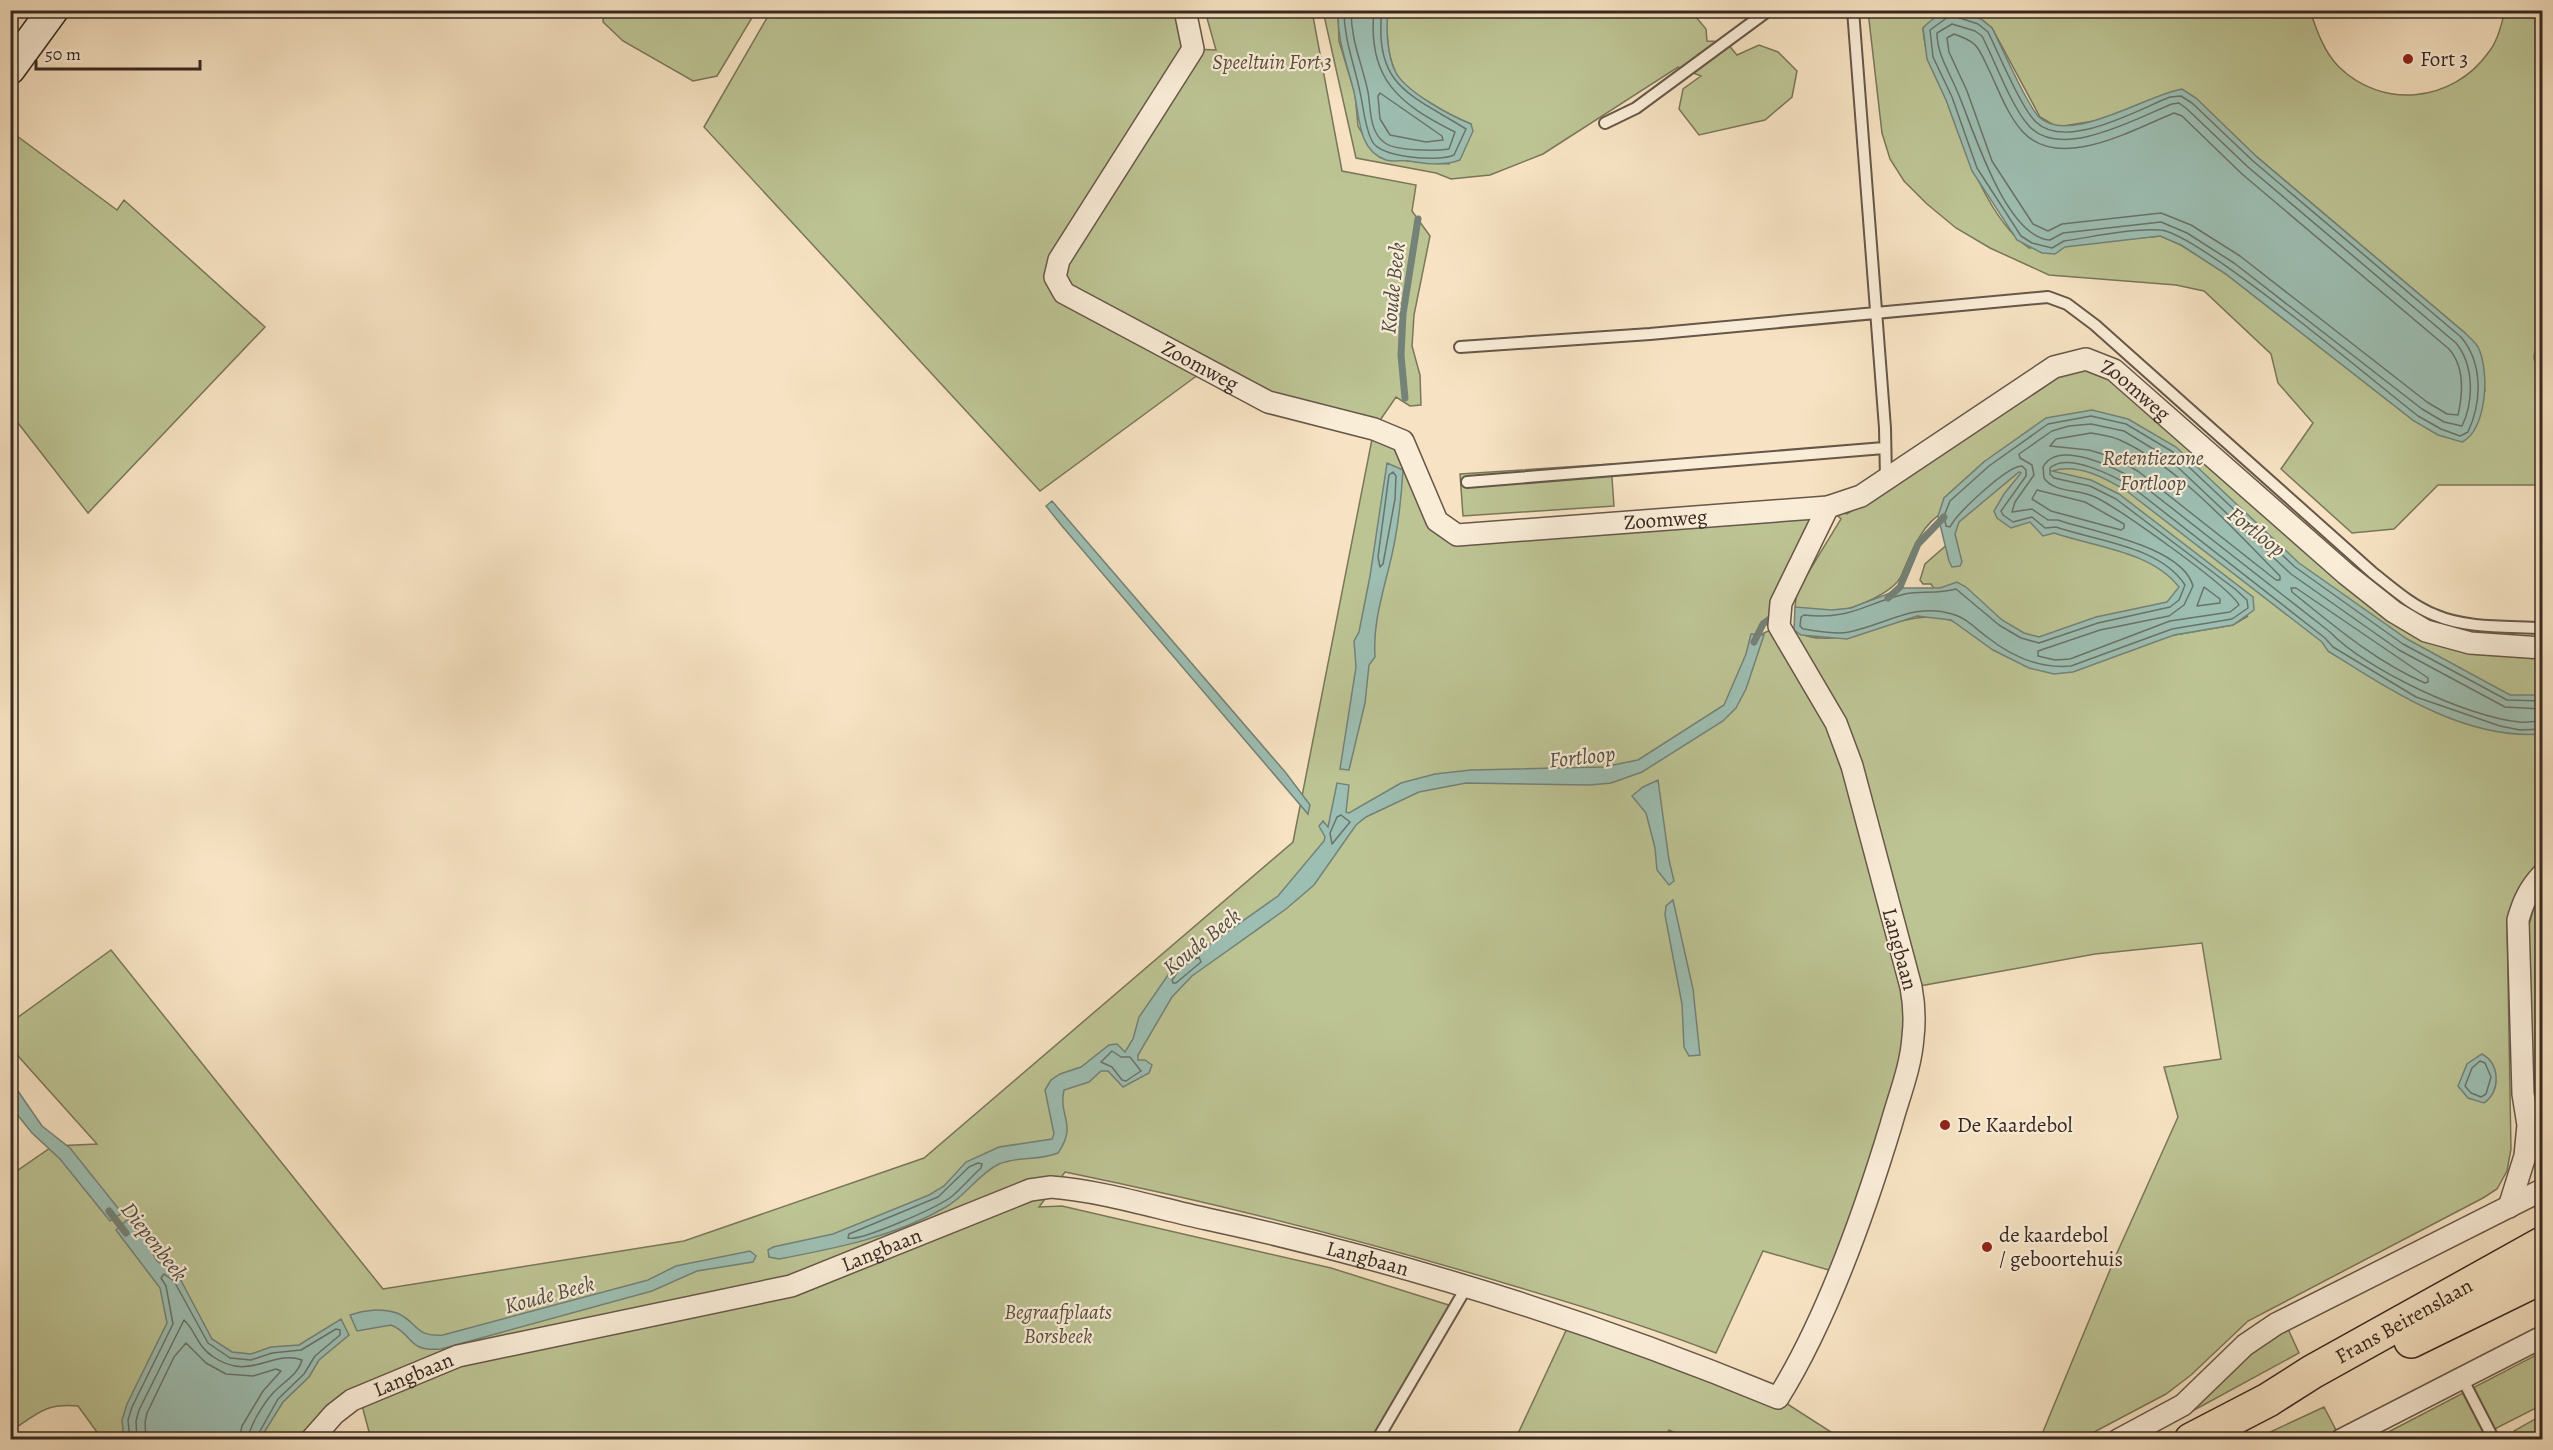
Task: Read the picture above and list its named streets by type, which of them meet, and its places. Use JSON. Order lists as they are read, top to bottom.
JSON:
{
  "streets": {
    "main road": ["Frans Beirenslaan"],
    "street": ["Zoomweg", "Langbaan"]
  },
  "crossings": [
    ["Zoomweg", "Langbaan"]
  ],
  "water": [
    "Koude Beek",
    "Retentiezone Fortloop",
    "Fortloop",
    "Diepenbeek"
  ],
  "parks": ["Speeltuin Fort 3", "Begraafplaats Borsbeek"],
  "places": ["Fort 3", "De Kaardebol", "de kaardebol / geboortehuis"],
  "scale_bar": "50 m"
}
